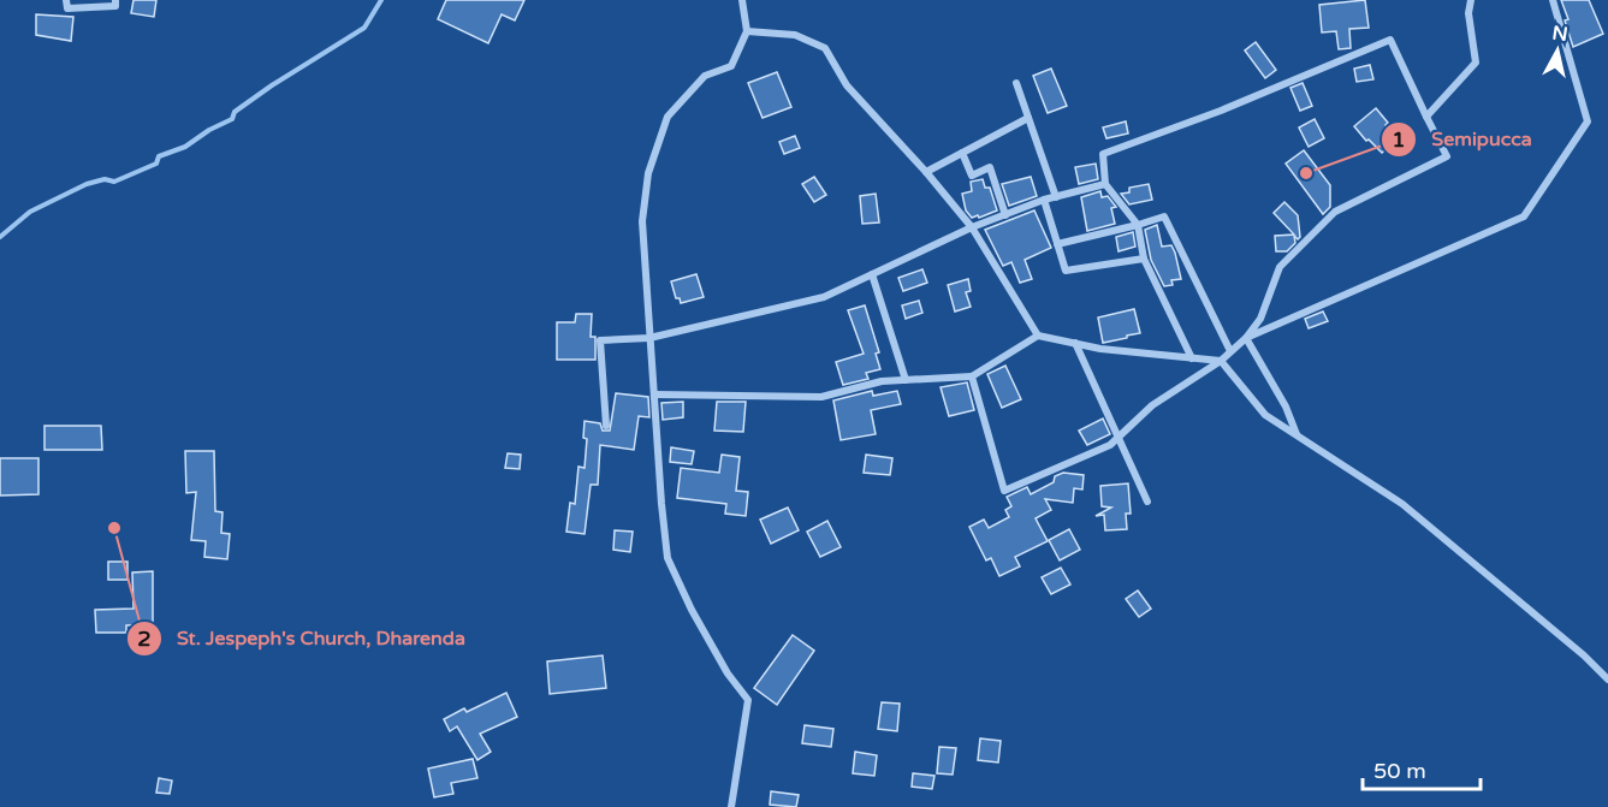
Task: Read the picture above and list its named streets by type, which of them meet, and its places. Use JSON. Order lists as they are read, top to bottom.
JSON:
{
  "places": ["Semipucca", "St. Jespeph's Church, Dharenda"],
  "scale_bar": "50 m",
  "north": "top"
}
